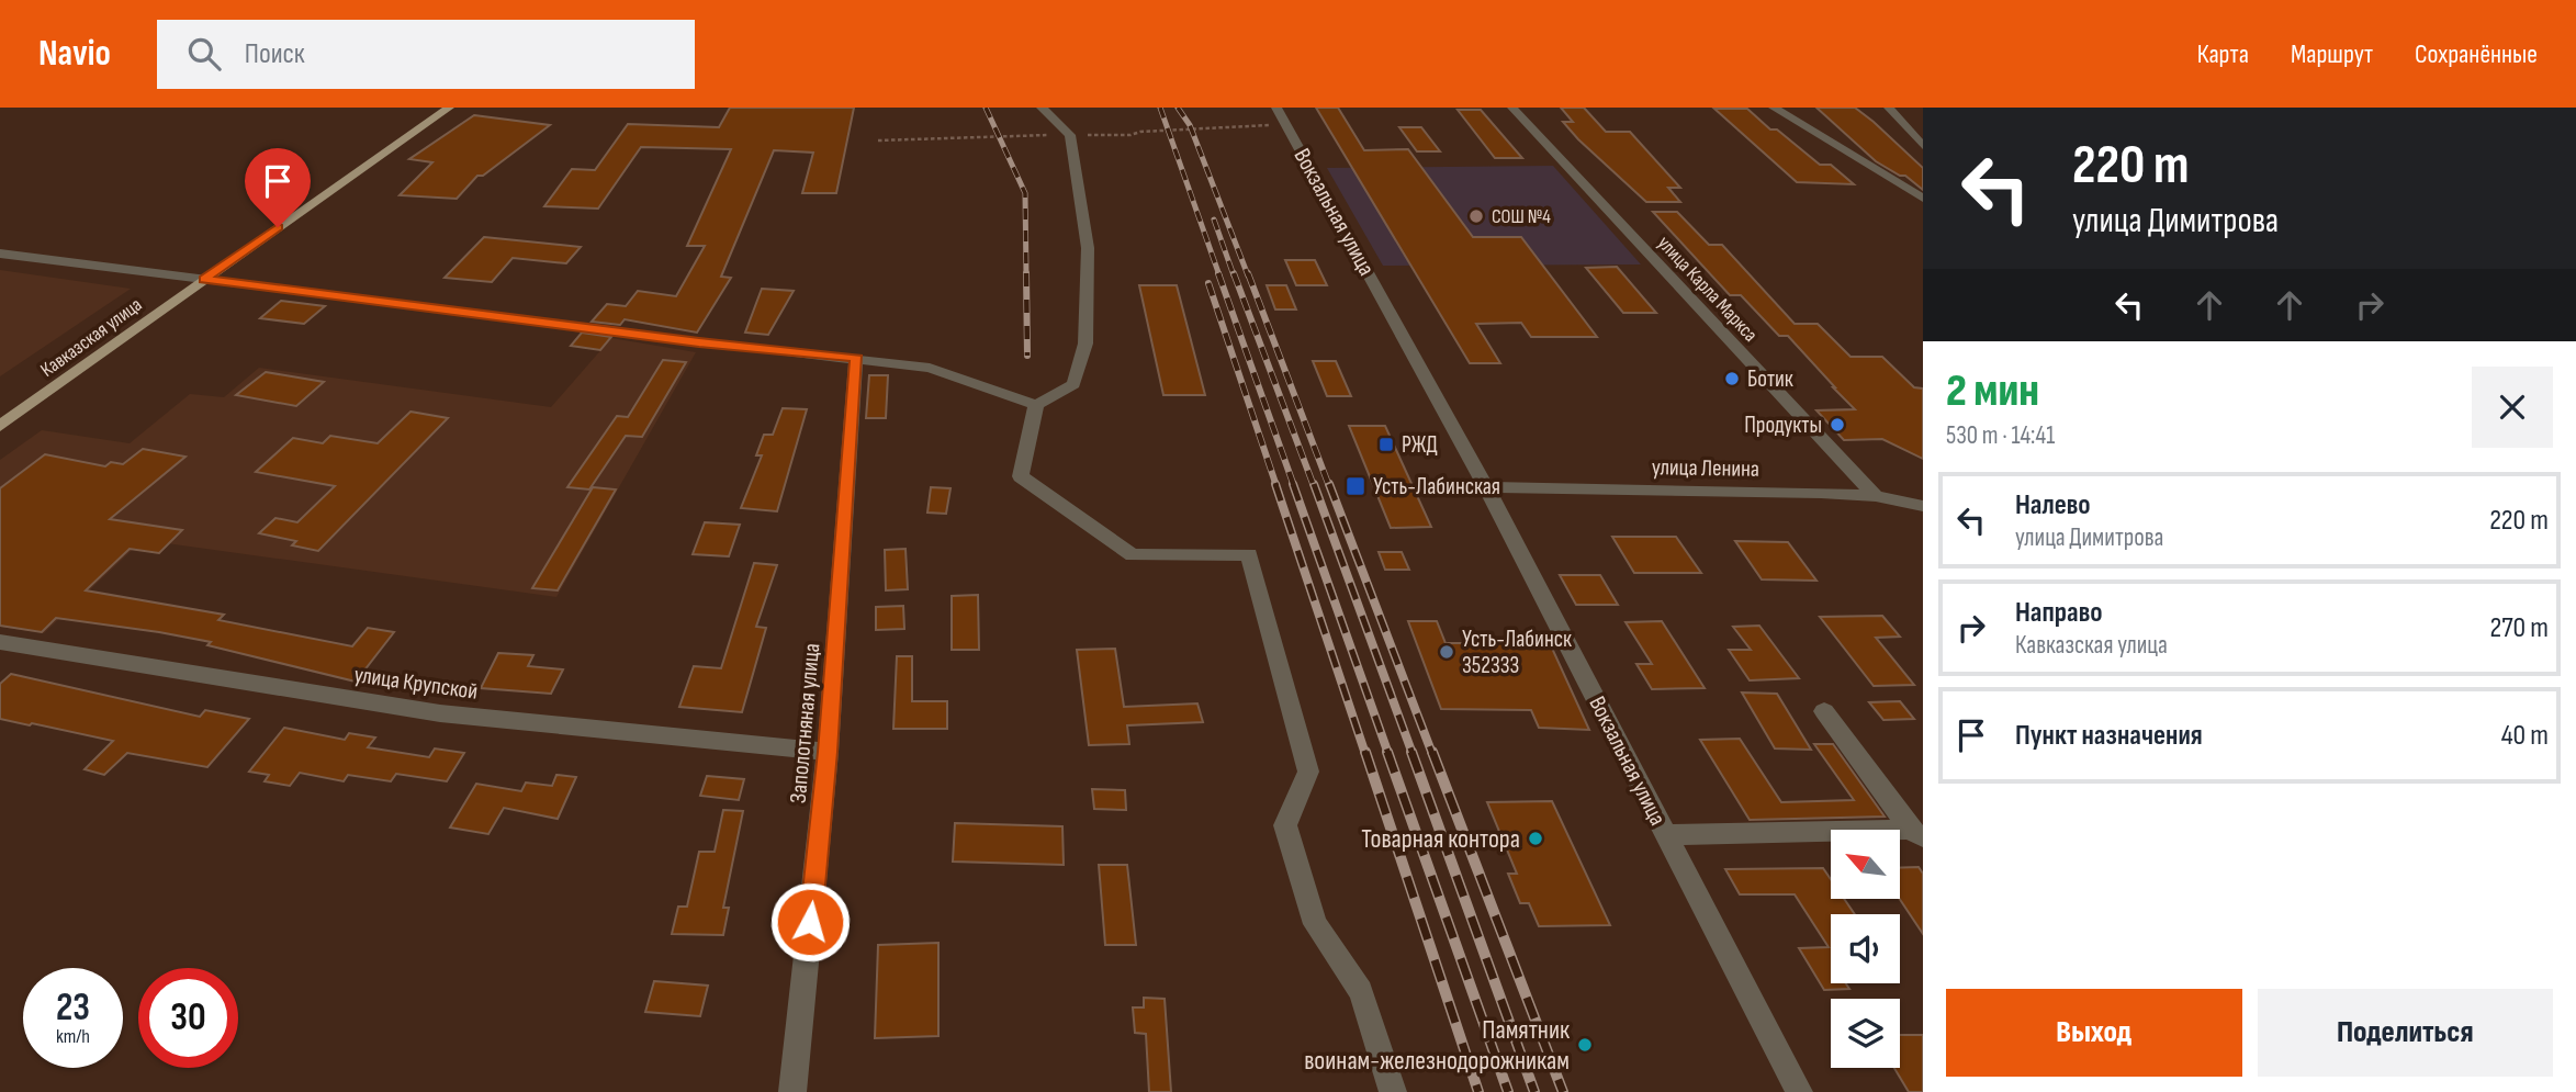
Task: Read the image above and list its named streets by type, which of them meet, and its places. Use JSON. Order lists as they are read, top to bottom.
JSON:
{
  "streets": {
    "main road": ["Кавказская улица"],
    "street": [
      "Вокзальная улица",
      "улица Карла Маркса",
      "улица Ленина",
      "улица Крупской",
      "Заполотняная улица"
    ]
  },
  "crossings": [
    ["Вокзальная улица", "улица Ленина"],
    ["улица Карла Маркса", "улица Ленина"],
    ["улица Крупской", "Заполотняная улица"]
  ],
  "places": {
    "other": [
      "СОШ №4",
      "Ботик",
      "Продукты",
      "Усть-Лабинск 352333",
      "Товарная контора",
      "Памятник воинам-железнодорожникам"
    ],
    "transit": ["РЖД", "Усть-Лабинская"]
  },
  "north": "top left",
  "page": {
    "header": "Navio",
    "search": "Поиск",
    "nav": ["Карта", "Маршрут", "Сохранённые"],
    "turn": ["220 m", "улица Димитрова"],
    "heading": ["2 мин", "530 m · 14:41"],
    "list": [
      {
        "name": "Налево",
        "note": "улица Димитрова",
        "value": "220 m"
      },
      {
        "name": "Направо",
        "note": "Кавказская улица",
        "value": "270 m"
      },
      {
        "name": "Пункт назначения",
        "value": "40 m"
      }
    ],
    "speed": "23 km/h",
    "limit": "30",
    "buttons": ["Выход", "Поделиться"]
  }
}
